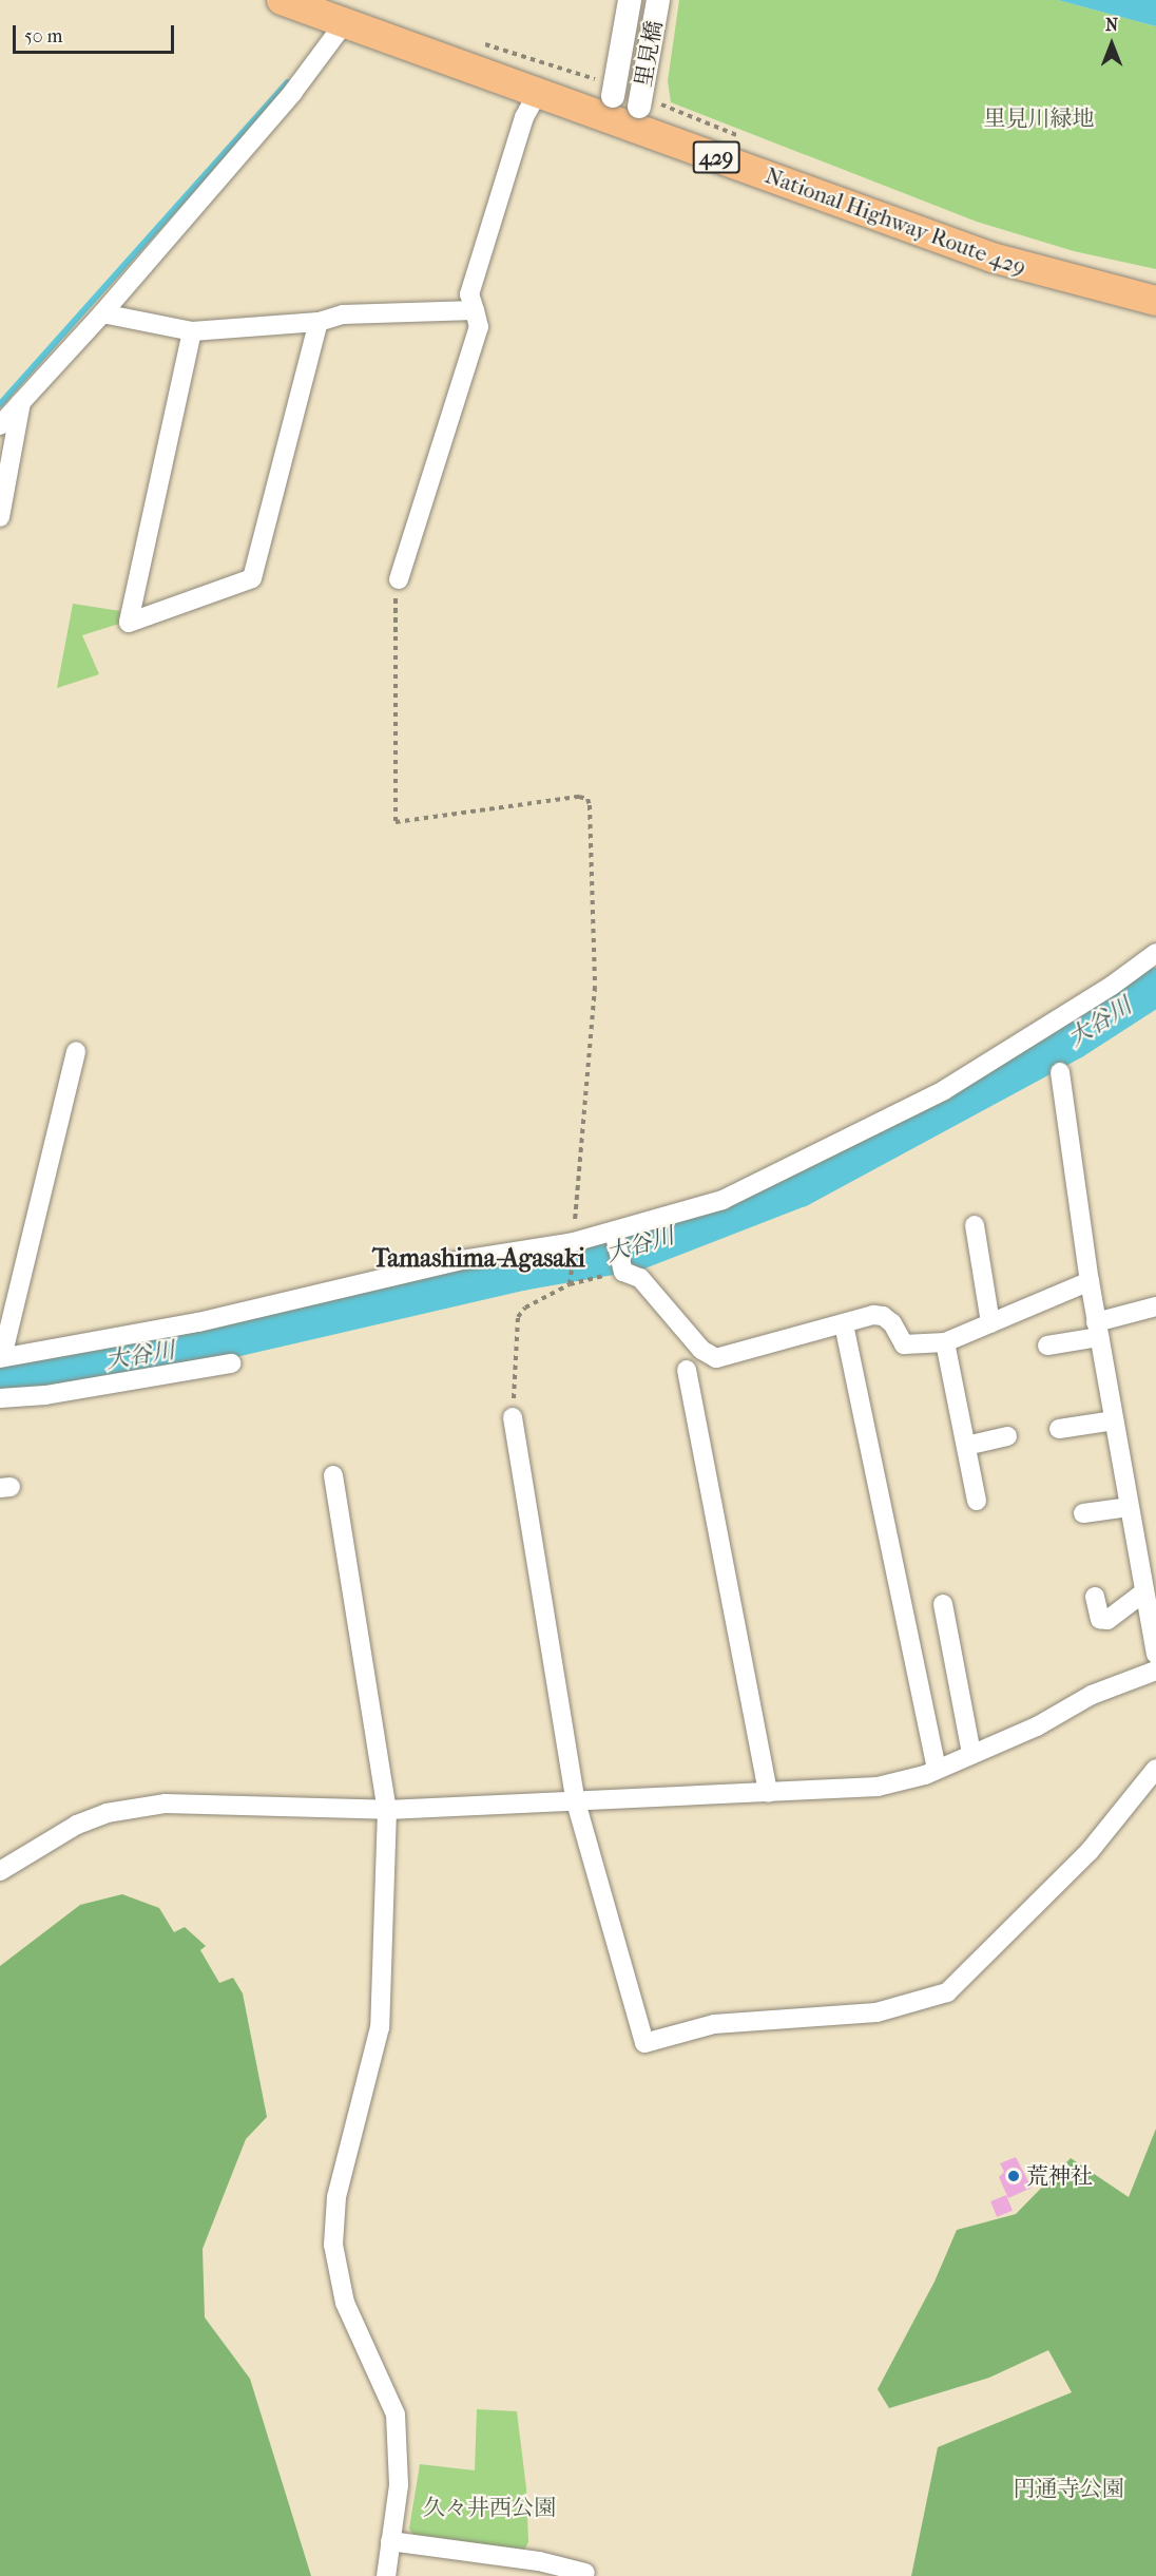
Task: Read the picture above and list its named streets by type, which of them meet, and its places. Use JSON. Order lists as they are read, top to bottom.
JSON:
{
  "streets": {
    "highway": ["429", "National Highway Route 429"],
    "street": ["里見橋"]
  },
  "districts": ["Tamashima-Agasaki"],
  "water": ["大谷川"],
  "parks": ["里見川緑地", "円通寺公園", "久々井西公園"],
  "places": ["荒神社"],
  "scale_bar": "50 m",
  "north": "top"
}
